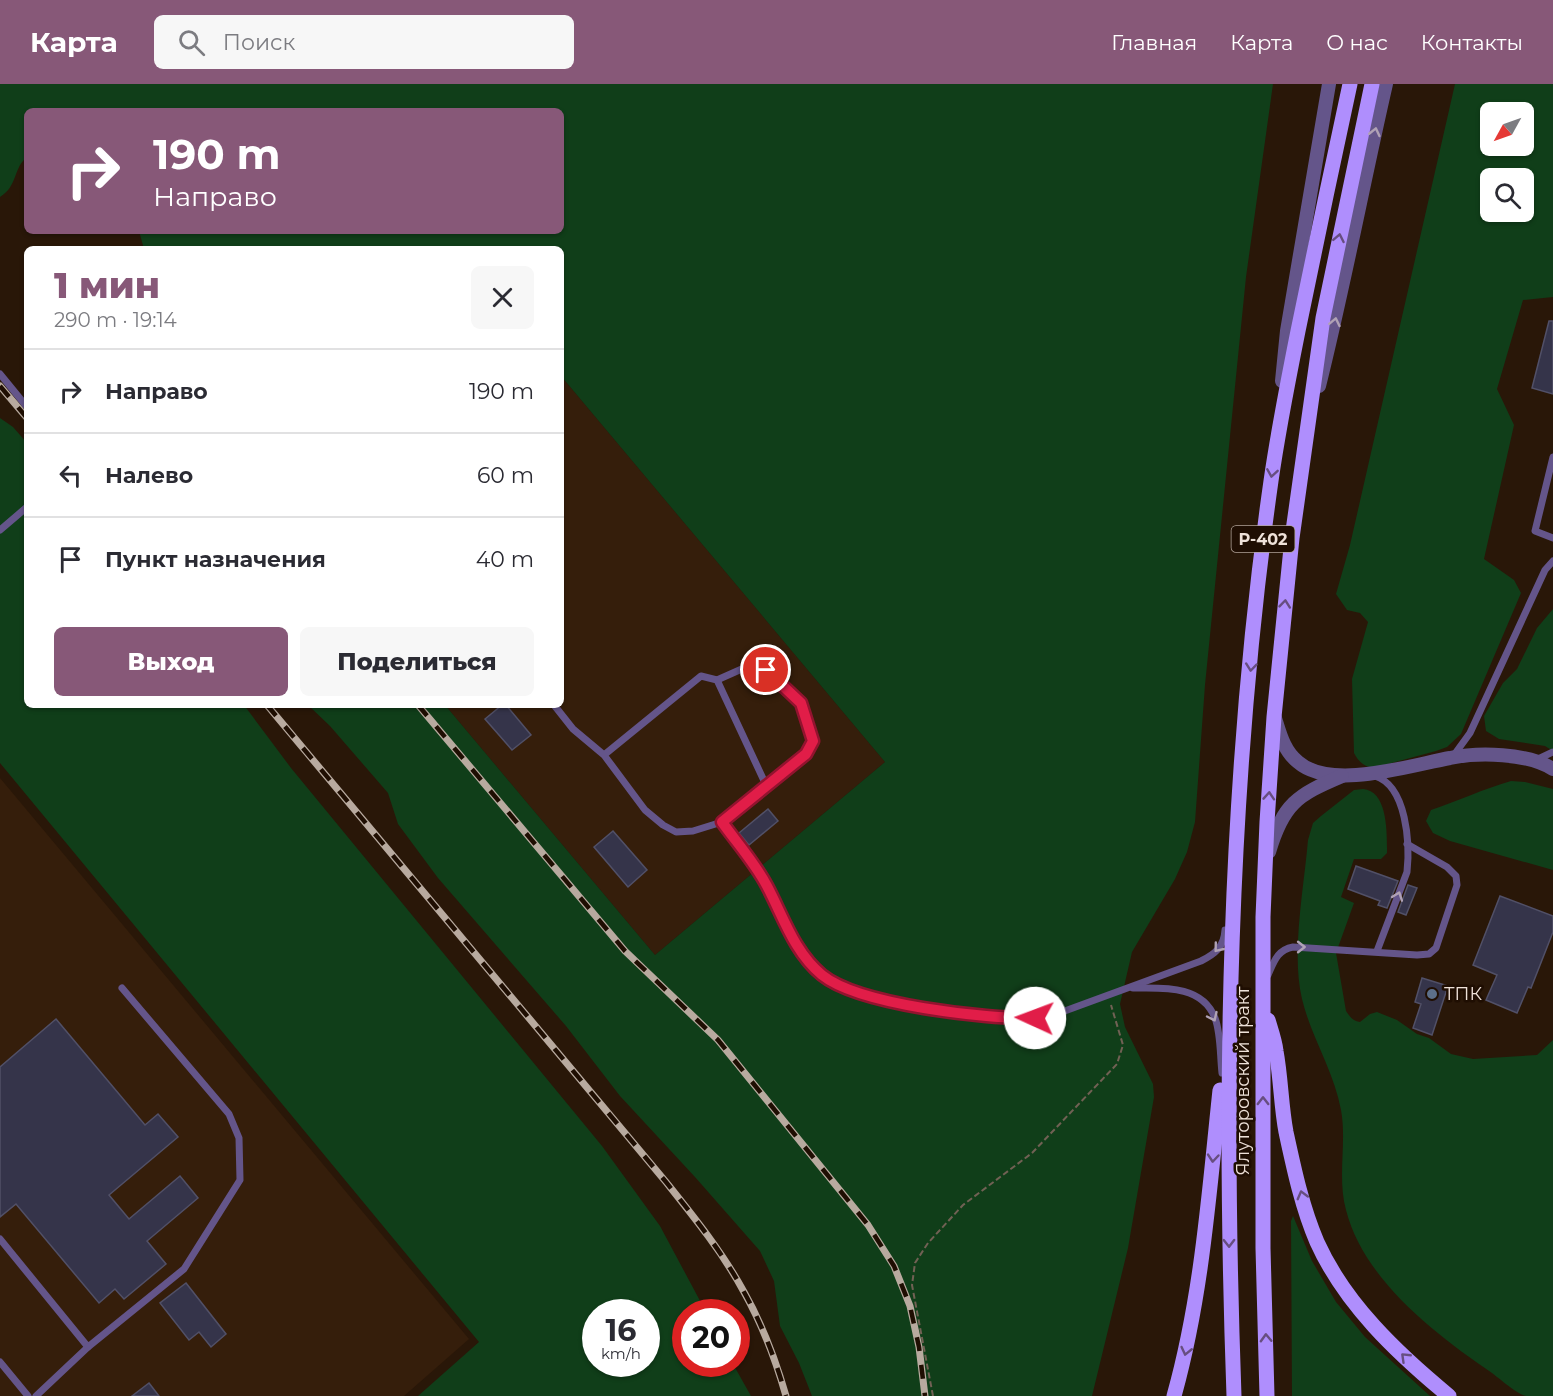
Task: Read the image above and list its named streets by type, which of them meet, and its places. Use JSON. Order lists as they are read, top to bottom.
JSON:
{
  "streets": {
    "main road": ["Р-402", "Ялуторовский тракт"]
  },
  "crossings": [
    ["Р-402", "Ялуторовский тракт"]
  ],
  "places": ["ТПК"],
  "north": "bottom left",
  "page": {
    "header": "Карта",
    "search": "Поиск",
    "nav": [
      "Главная",
      "Карта",
      "О нас",
      "Контакты"
    ],
    "turn": ["190 m", "Направо"],
    "heading": ["1 мин", "290 m · 19:14"],
    "list": [
      {
        "name": "Направо",
        "value": "190 m"
      },
      {
        "name": "Налево",
        "value": "60 m"
      },
      {
        "name": "Пункт назначения",
        "value": "40 m"
      }
    ],
    "buttons": ["Выход", "Поделиться"],
    "speed": "16 km/h",
    "limit": "20"
  }
}
